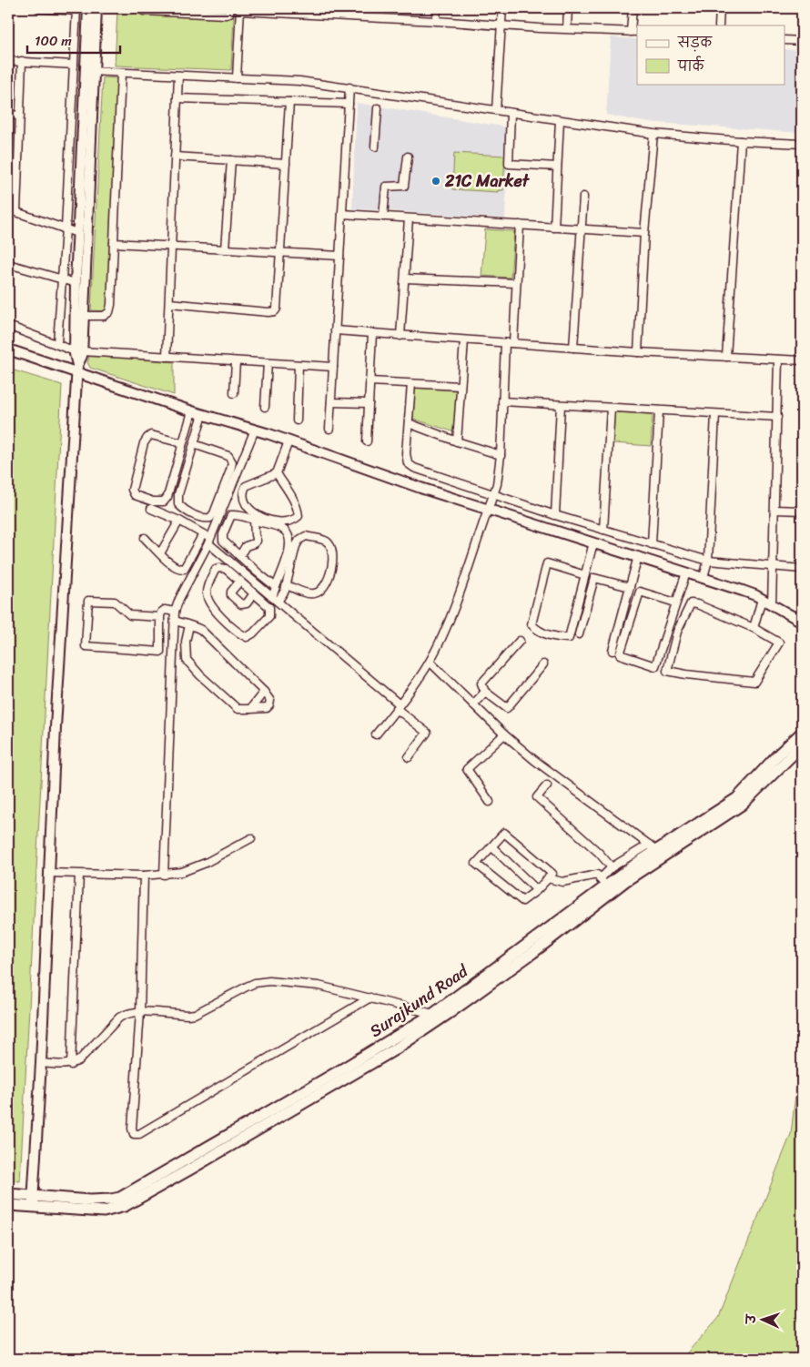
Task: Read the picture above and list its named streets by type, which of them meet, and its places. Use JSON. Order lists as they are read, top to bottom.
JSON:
{
  "streets": {
    "main road": ["Surajkund Road"]
  },
  "places": ["21C Market"],
  "legend": ["सड़क", "पार्क"],
  "scale_bar": "100 m",
  "north": "left"
}
